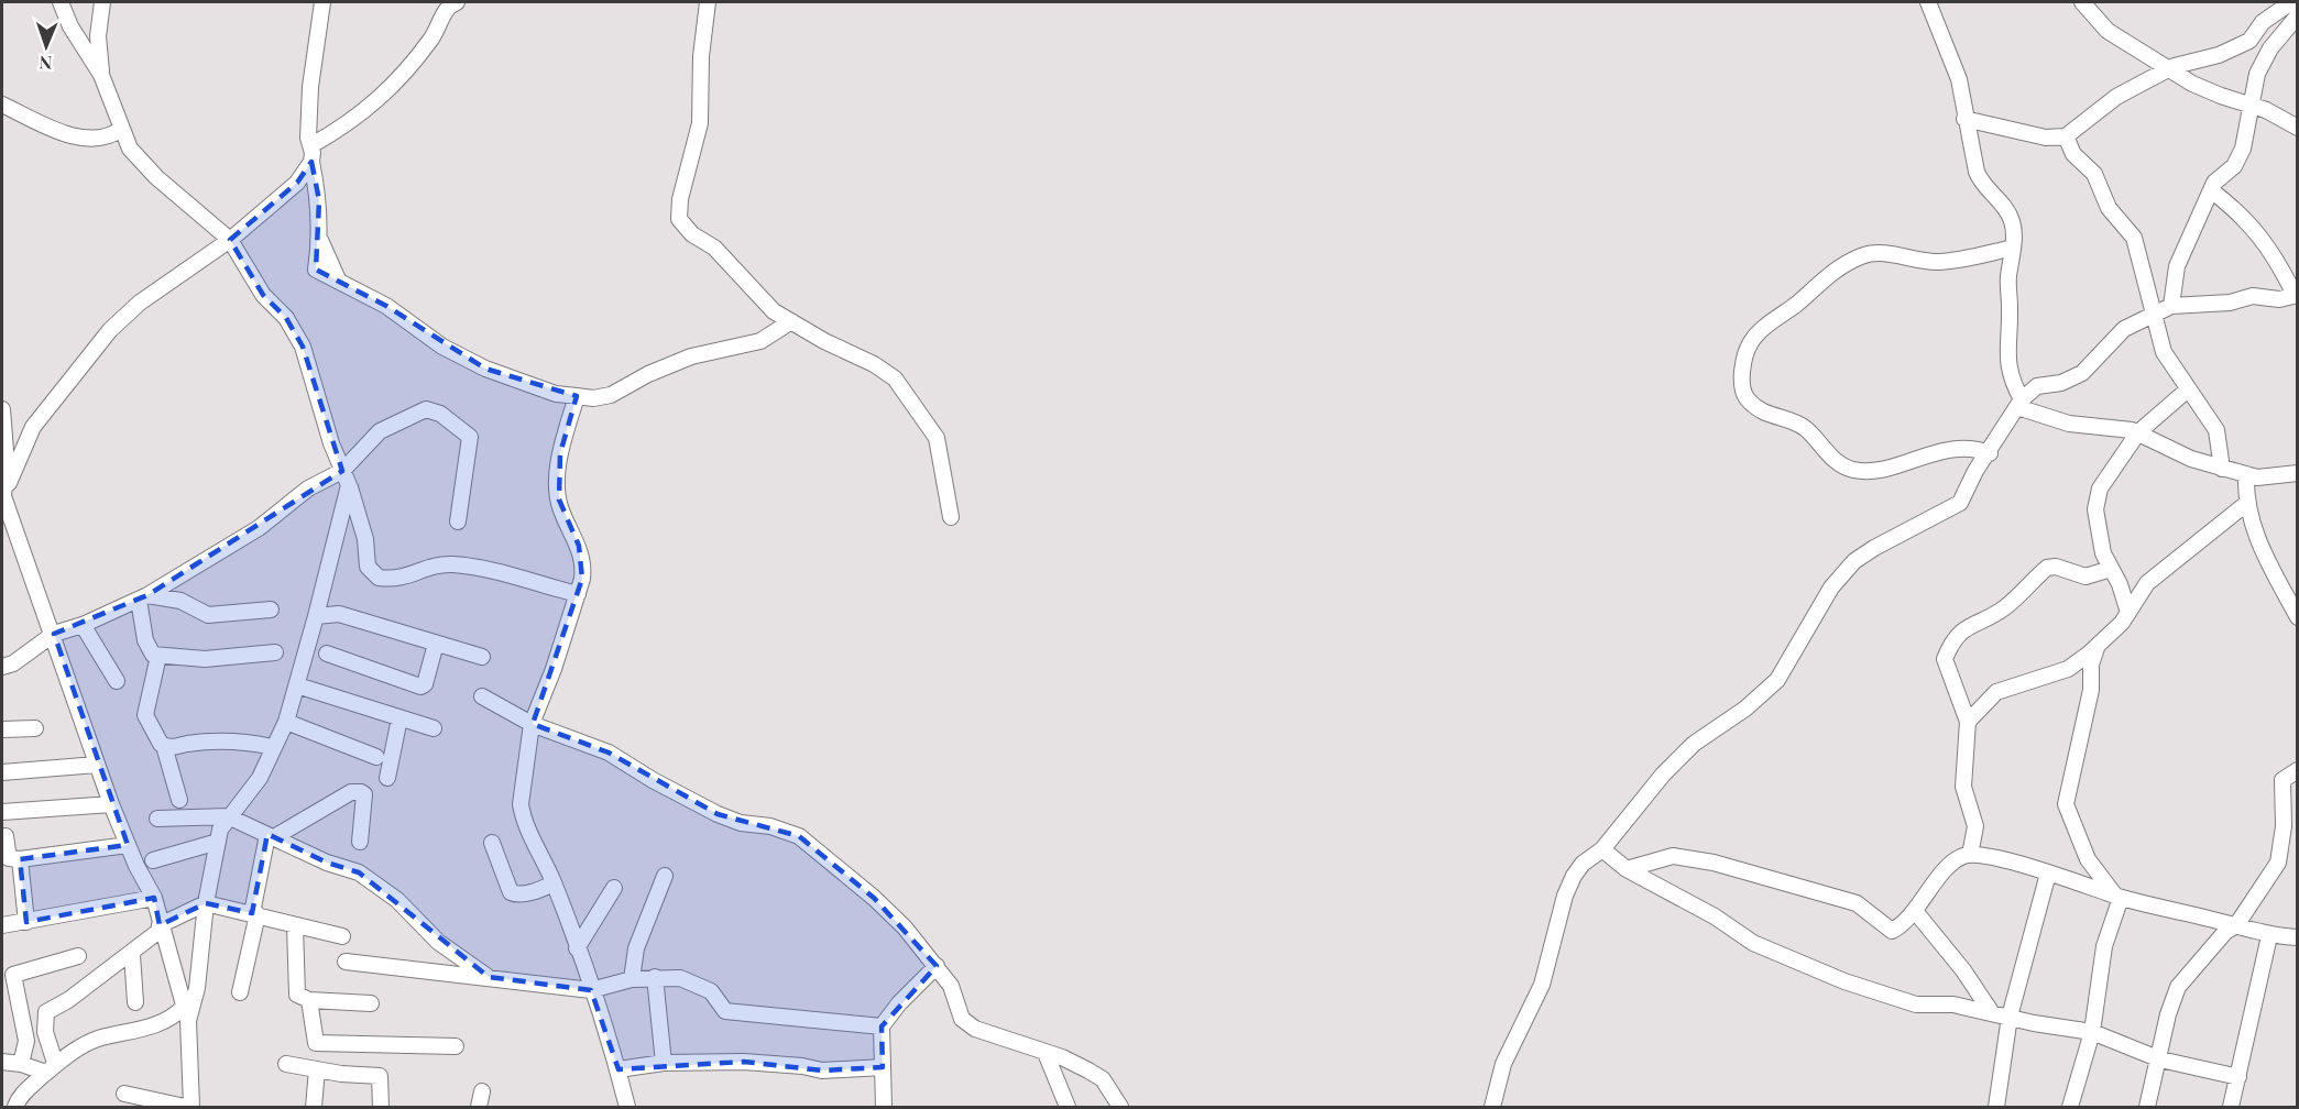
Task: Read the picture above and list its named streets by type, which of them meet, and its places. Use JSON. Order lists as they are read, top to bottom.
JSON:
{
  "north": "bottom"
}
